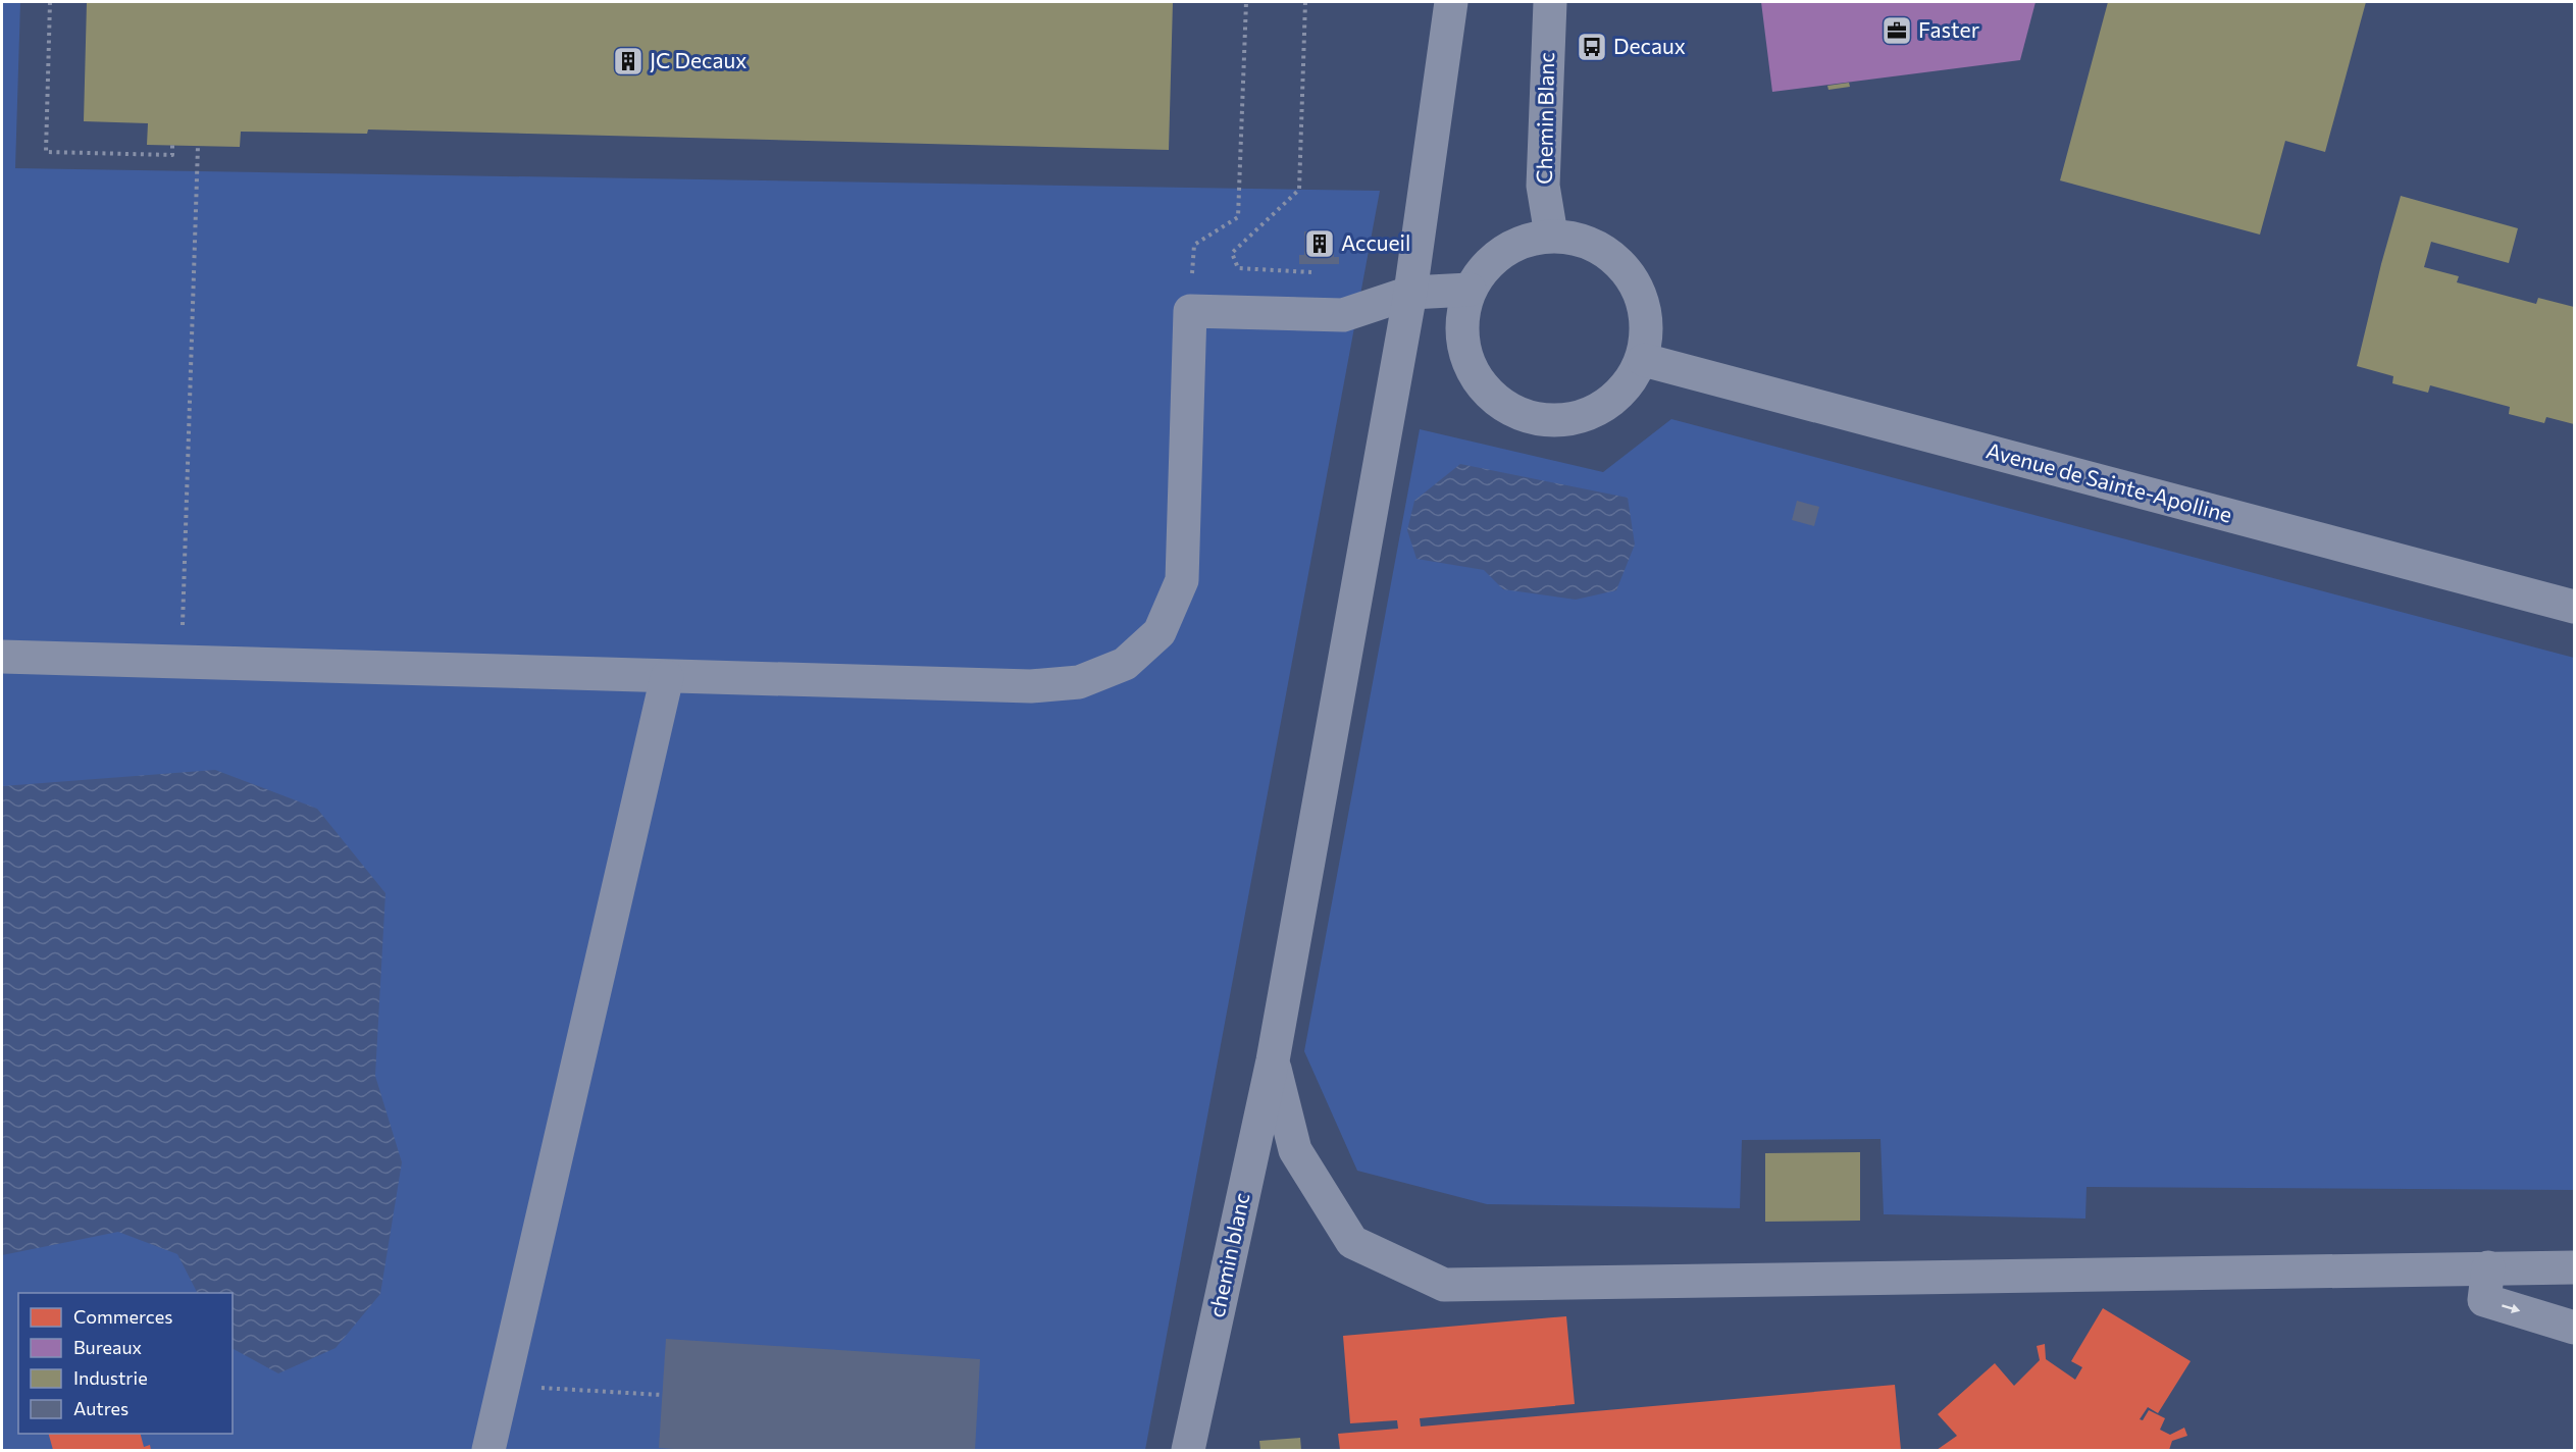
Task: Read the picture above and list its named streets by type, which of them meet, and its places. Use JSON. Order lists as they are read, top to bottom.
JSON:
{
  "streets": {
    "street": ["Chemin Blanc", "Avenue de Sainte-Apolline", "chemin blanc"]
  },
  "crossings": [
    ["Chemin Blanc", "Avenue de Sainte-Apolline"]
  ],
  "places": {
    "office": ["Faster"],
    "bus stop": ["Decaux"],
    "building": ["JC Decaux", "Accueil"]
  },
  "legend": [
    "Commerces",
    "Bureaux",
    "Industrie",
    "Autres"
  ]
}
